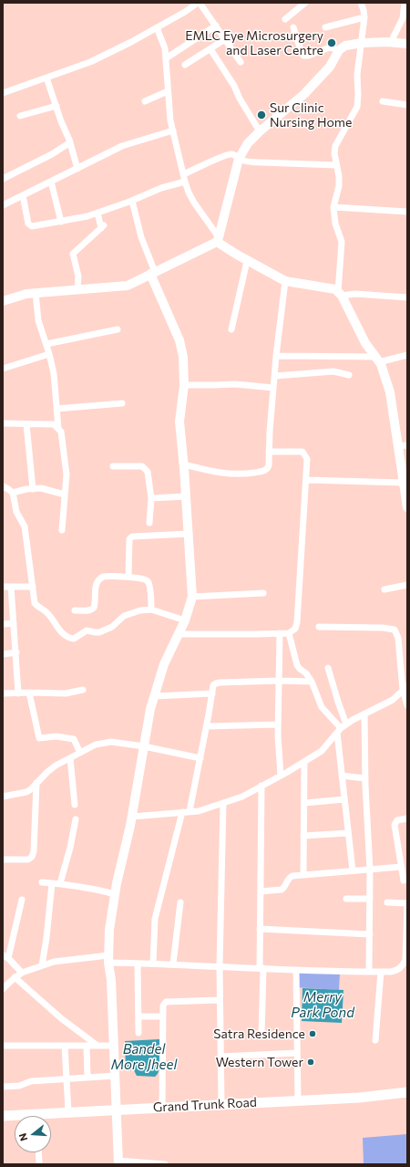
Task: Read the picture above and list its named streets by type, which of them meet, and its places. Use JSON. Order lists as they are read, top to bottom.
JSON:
{
  "streets": {
    "main road": ["Grand Trunk Road"]
  },
  "water": ["Merry Park Pond", "Bandel More Jheel"],
  "places": [
    "EMLC Eye Microsurgery and Laser Centre",
    "Sur Clinic Nursing Home",
    "Satra Residence",
    "Western Tower"
  ],
  "north": "left"
}
